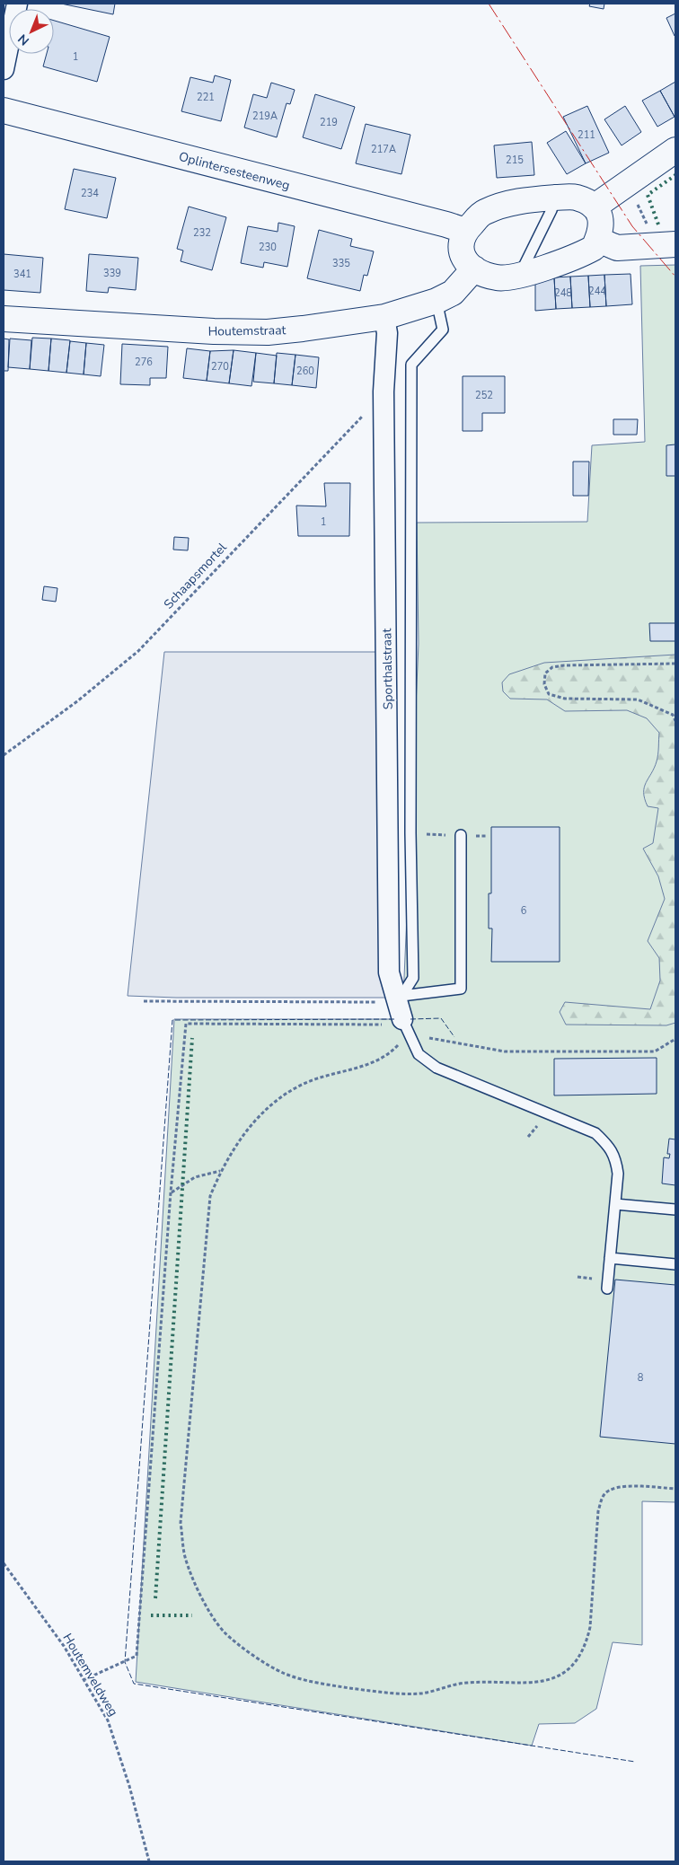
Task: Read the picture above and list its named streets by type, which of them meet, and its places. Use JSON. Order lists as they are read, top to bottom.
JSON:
{
  "streets": {
    "street": ["Oplintersesteenweg", "Houtemstraat", "Sporthalstraat"],
    "path": ["Schaapsmortel", "Houtemveldweg"]
  },
  "crossings": [
    ["Houtemstraat", "Sporthalstraat"],
    ["Schaapsmortel", "Sporthalstraat"]
  ],
  "house_numbers": [
    "1",
    "221",
    "219A",
    "219",
    "211",
    "217A",
    "215",
    "234",
    "232",
    "230",
    "335",
    "339",
    "341",
    "244",
    "248",
    "276",
    "270",
    "260",
    "252",
    "1",
    "6",
    "8"
  ],
  "north": "bottom left"
}
